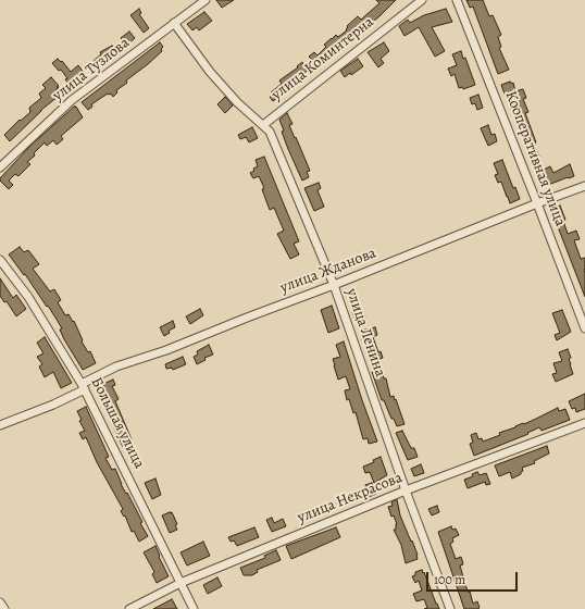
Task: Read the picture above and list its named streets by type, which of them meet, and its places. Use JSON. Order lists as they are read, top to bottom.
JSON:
{
  "streets": {
    "street": [
      "улица Коминтерна",
      "улица Тузлова",
      "Кооперативная улица",
      "улица Жданова",
      "улица Ленина",
      "Большая улица",
      "улица Некрасова"
    ]
  },
  "crossings": [
    ["улица Коминтерна", "улица Ленина"],
    ["улица Тузлова", "улица Ленина"],
    ["Кооперативная улица", "улица Жданова"],
    ["улица Жданова", "улица Ленина"],
    ["улица Жданова", "Большая улица"],
    ["улица Ленина", "улица Некрасова"],
    ["Большая улица", "улица Некрасова"]
  ],
  "scale_bar": "100 m"
}
